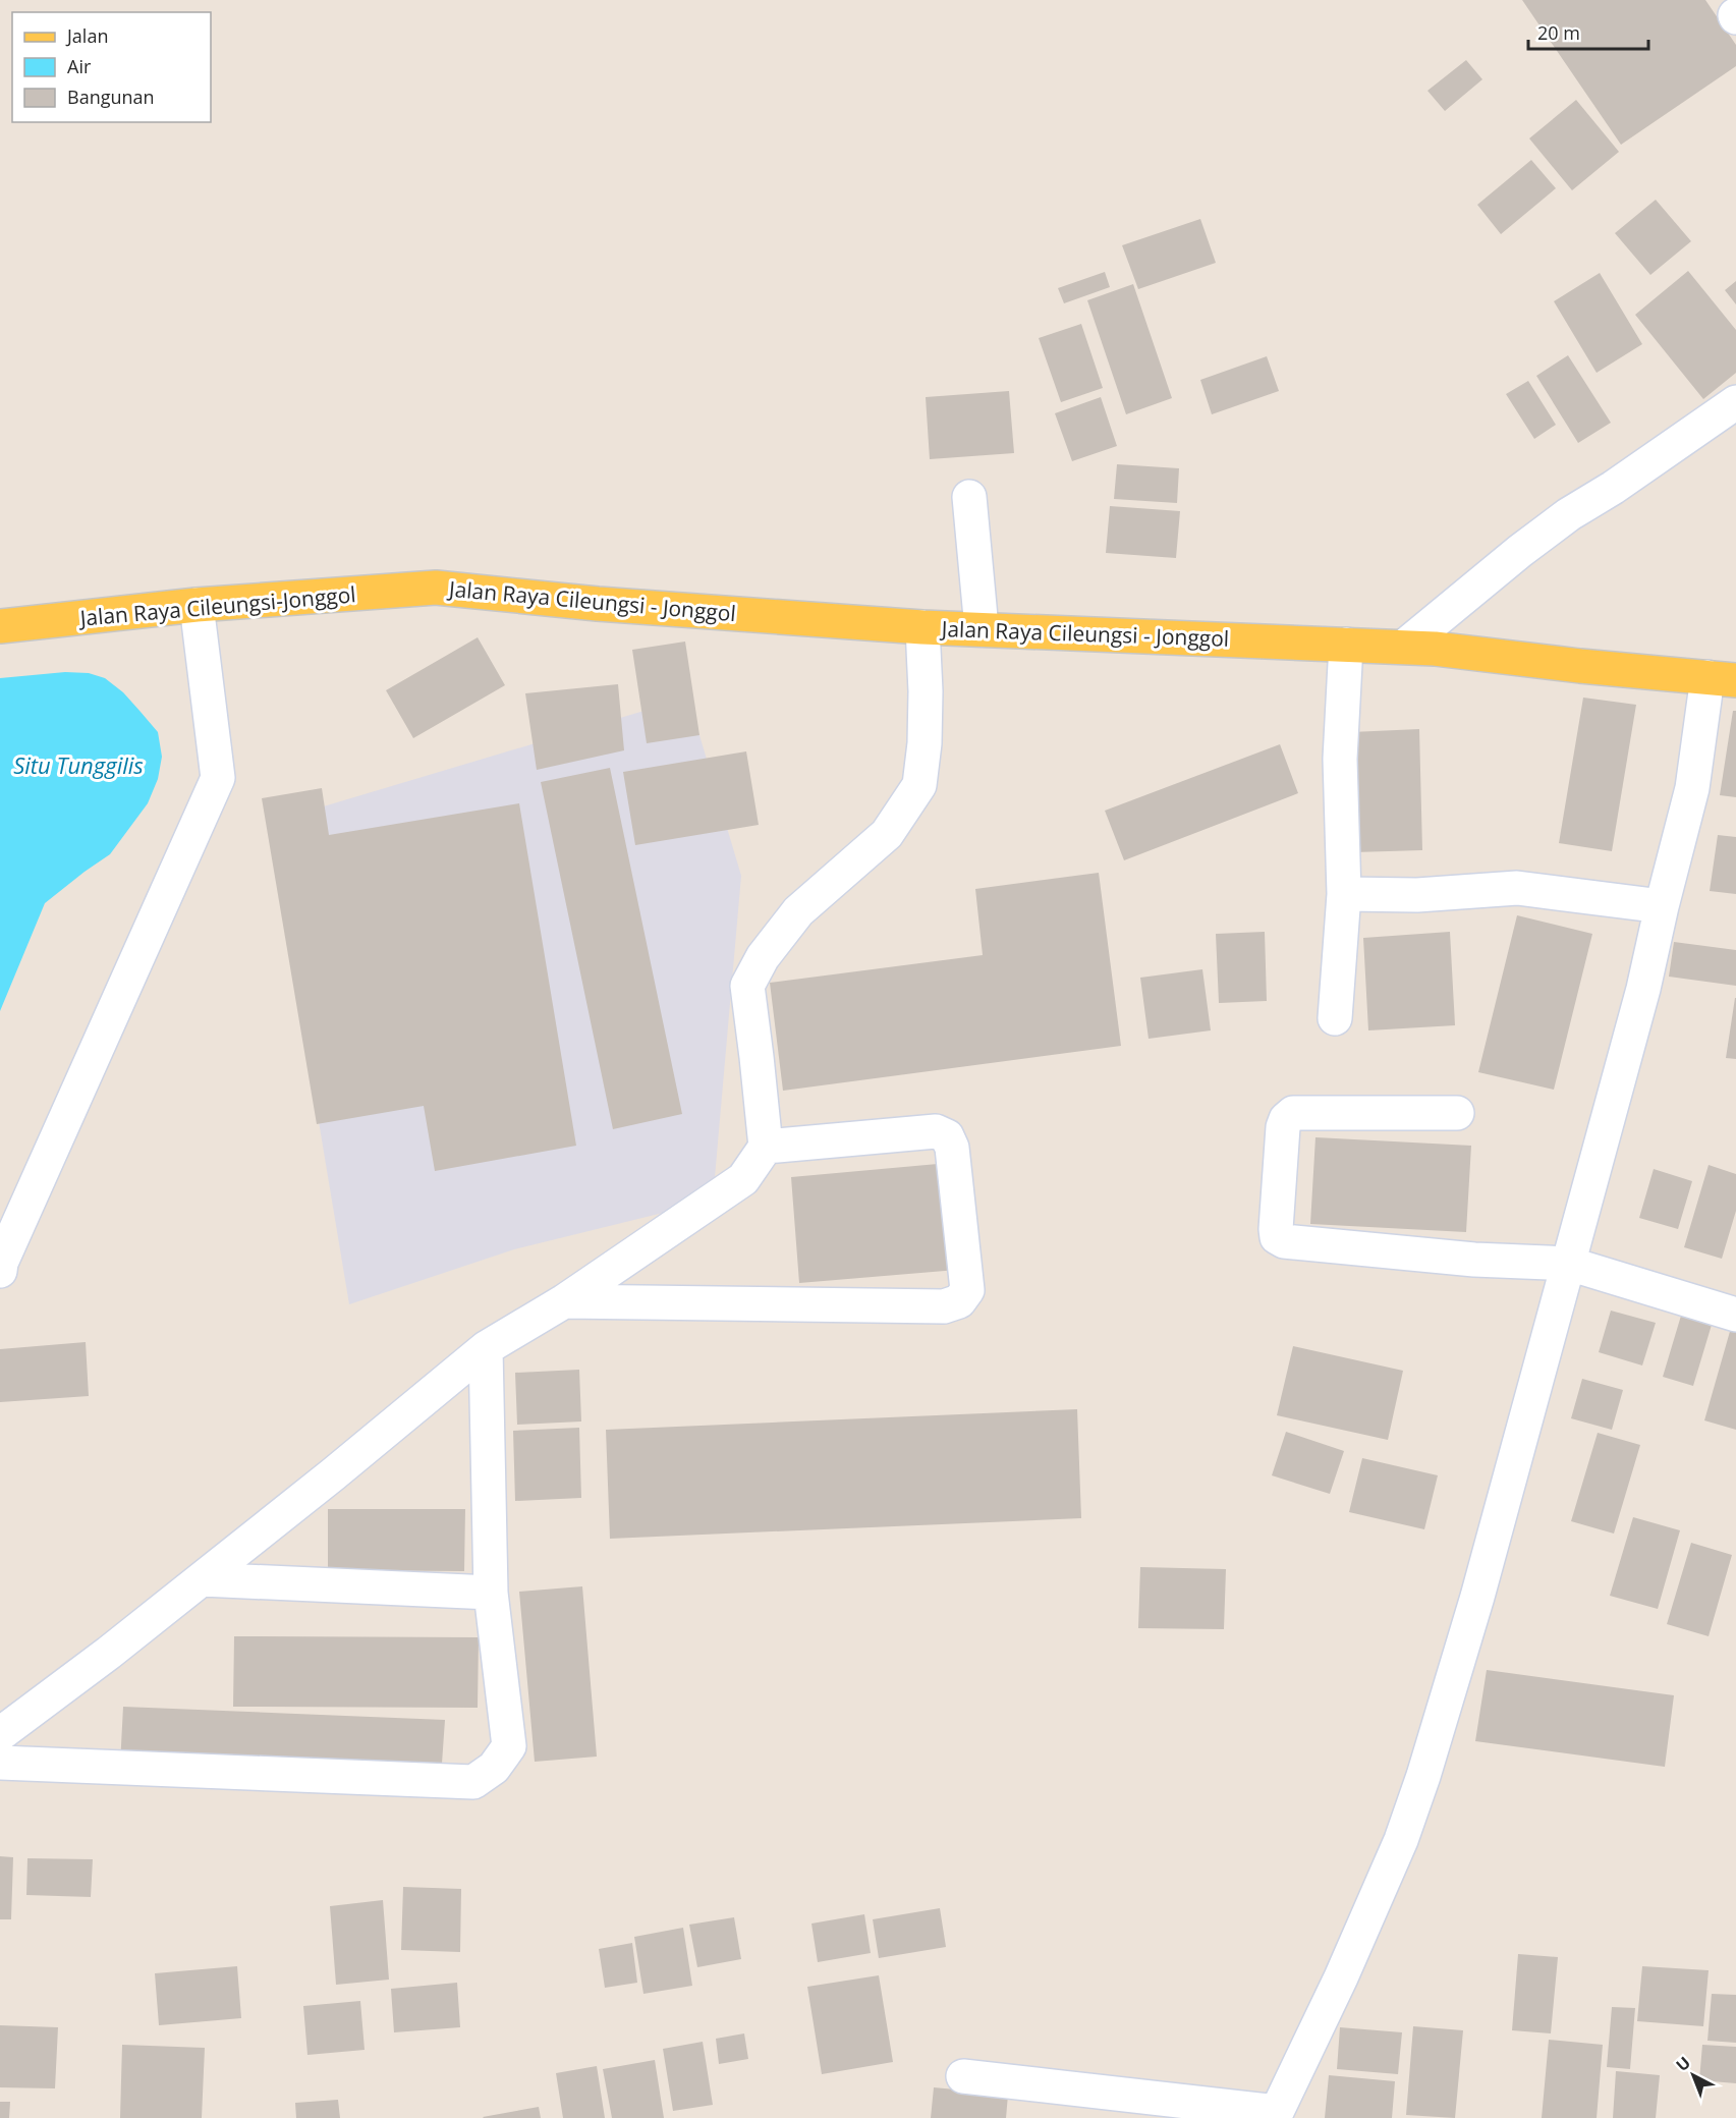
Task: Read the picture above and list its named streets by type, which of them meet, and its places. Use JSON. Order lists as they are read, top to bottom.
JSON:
{
  "streets": {
    "main road": ["Jalan Raya Cileungsi - Jonggol", "Jalan Raya Cileungsi-Jonggol"]
  },
  "crossings": [
    ["Jalan Raya Cileungsi - Jonggol", "Jalan Raya Cileungsi-Jonggol"]
  ],
  "water": ["Situ Tunggilis"],
  "legend": ["Jalan", "Air", "Bangunan"],
  "scale_bar": "20 m",
  "north": "top left"
}
